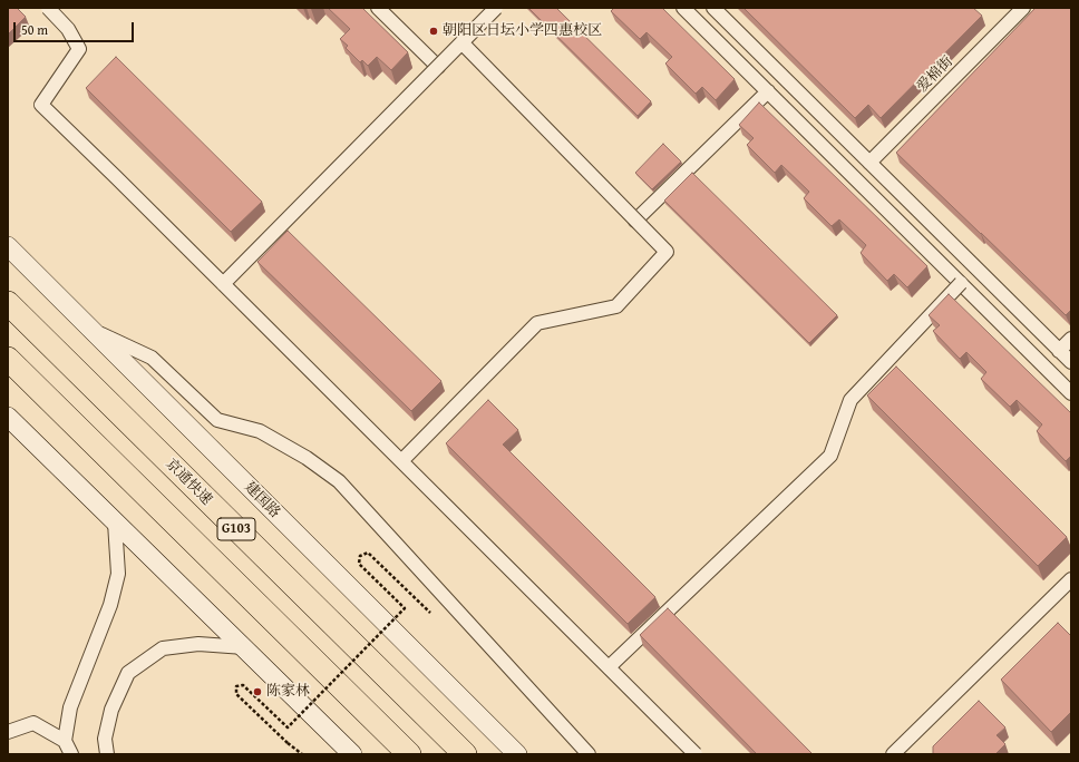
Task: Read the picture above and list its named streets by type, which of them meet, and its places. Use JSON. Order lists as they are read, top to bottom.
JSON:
{
  "streets": {
    "highway": ["京通快速", "G103"],
    "main road": ["建国路"],
    "street": ["爱棉街"]
  },
  "places": ["朝阳区日坛小学四惠校区", "陈家林"],
  "scale_bar": "50 m"
}
